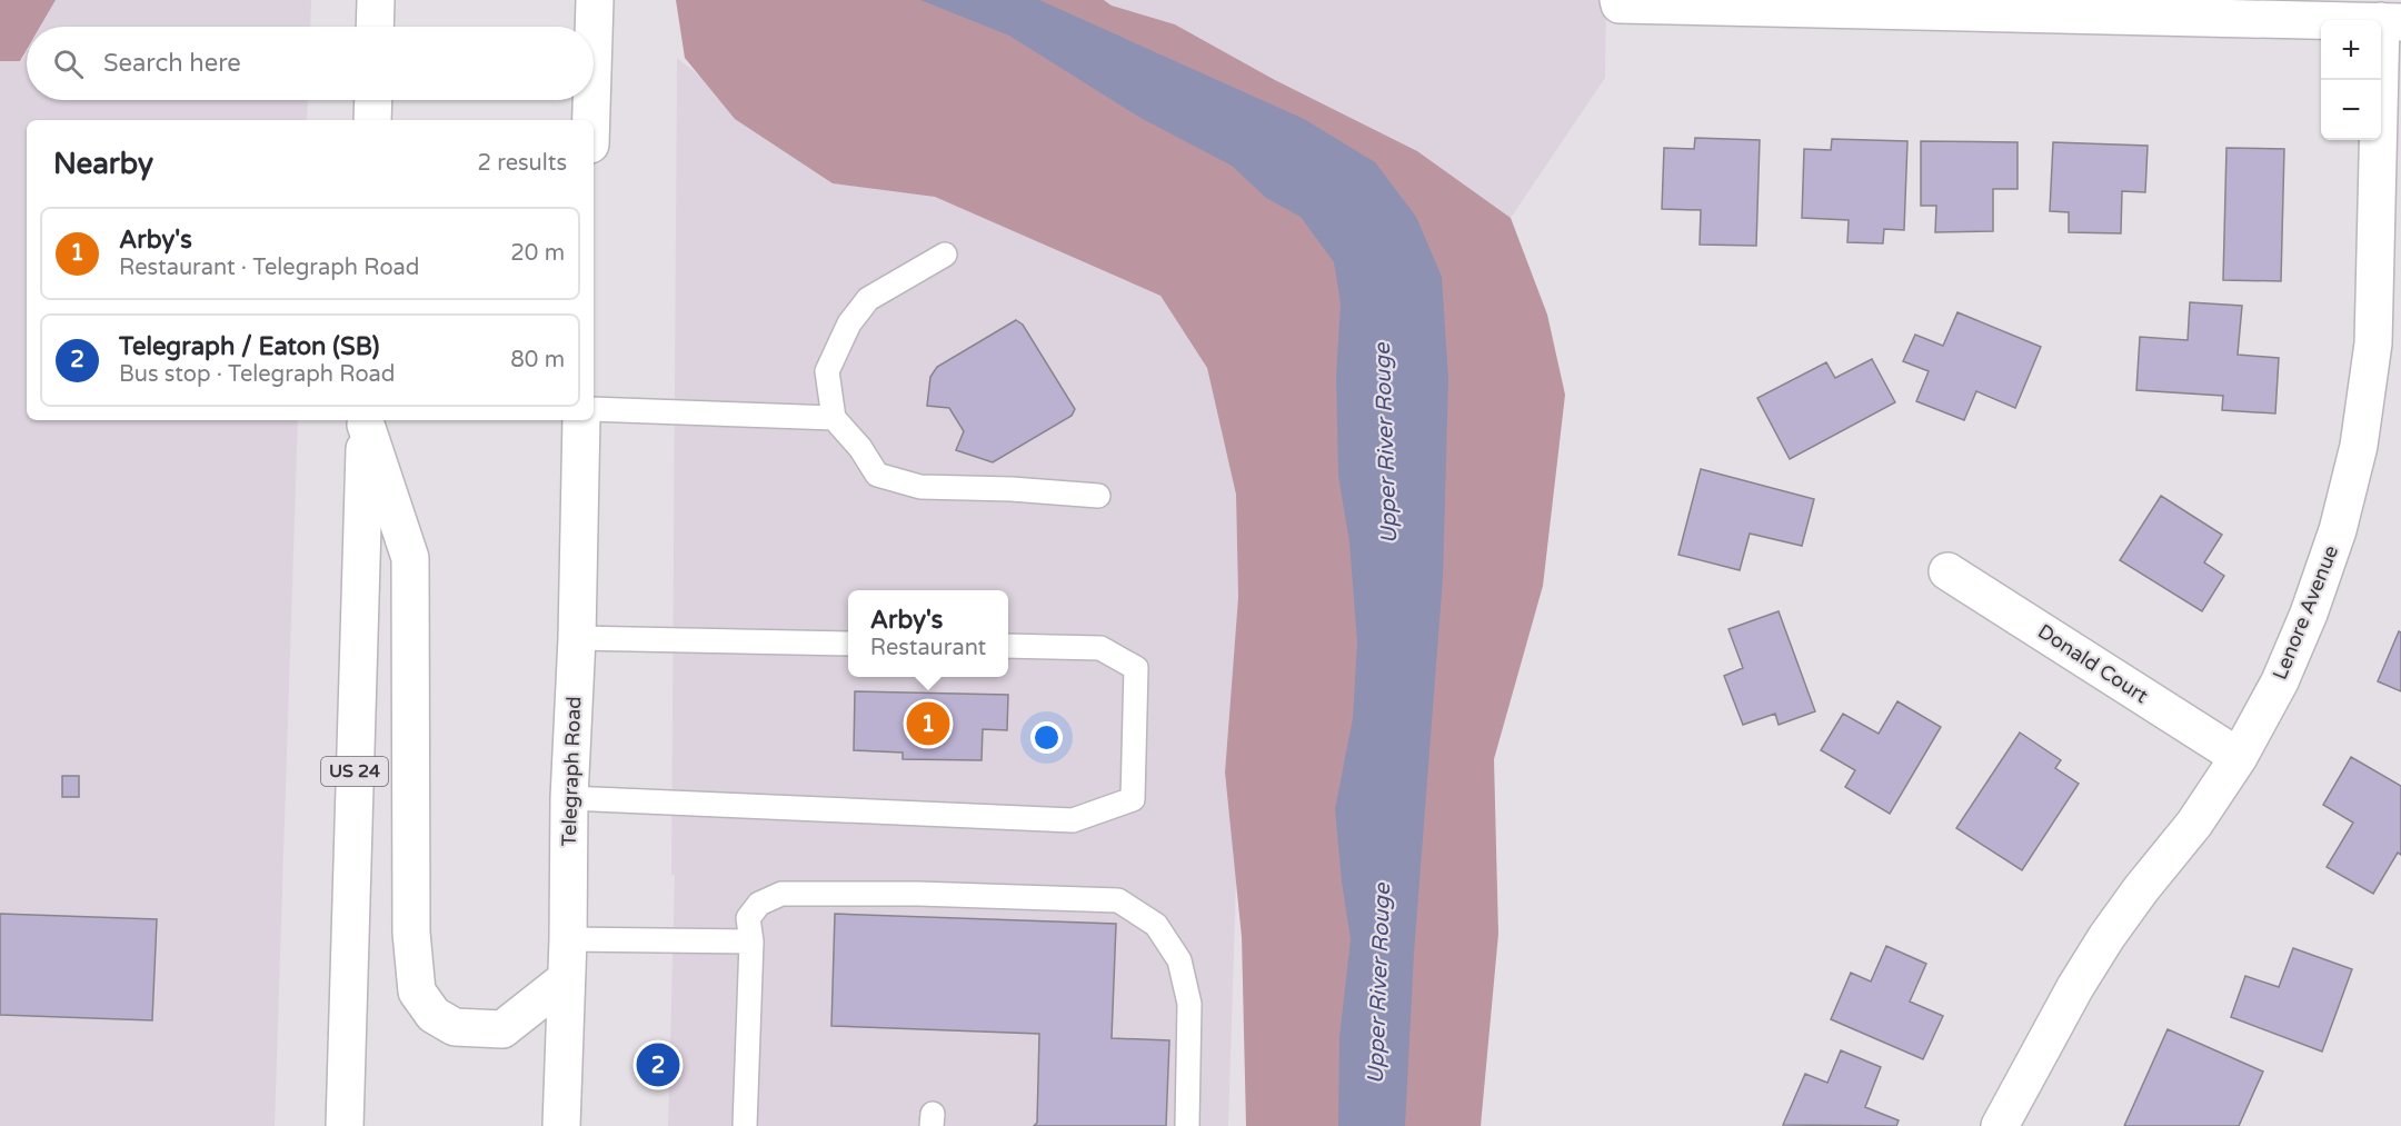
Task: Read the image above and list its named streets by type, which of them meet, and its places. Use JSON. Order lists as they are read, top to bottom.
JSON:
{
  "streets": {
    "main road": [
      "Lenore Avenue",
      "Donald Court",
      "US 24",
      "Telegraph Road"
    ]
  },
  "crossings": [
    ["Lenore Avenue", "Donald Court"]
  ],
  "water": ["Upper River Rouge"],
  "page": {
    "map_buttons": ["+", "−"],
    "search": "Search here",
    "heading": ["Nearby", "2 results"],
    "list": [
      {
        "mark": "1",
        "name": "Arby's",
        "note": "Restaurant · Telegraph Road",
        "value": "20 m"
      },
      {
        "mark": "2",
        "name": "Telegraph / Eaton (SB)",
        "note": "Bus stop · Telegraph Road",
        "value": "80 m"
      }
    ],
    "popup": ["Arby's", "Restaurant"],
    "pins": ["1", "2"]
  }
}
